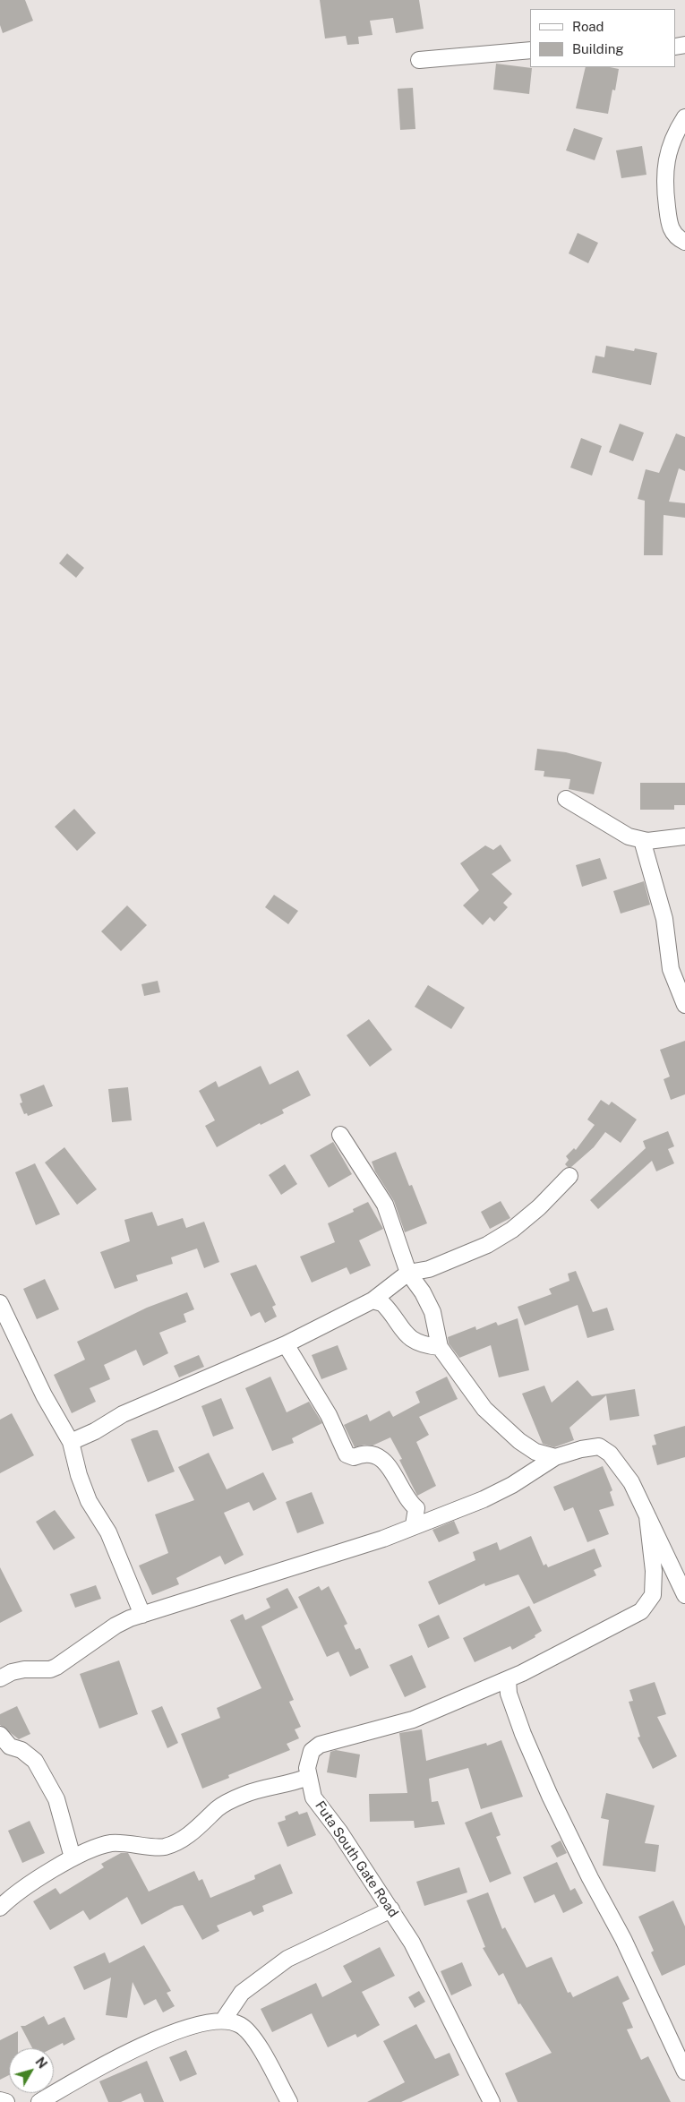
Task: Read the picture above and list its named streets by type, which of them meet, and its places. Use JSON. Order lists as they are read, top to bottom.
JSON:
{
  "streets": {
    "street": ["Futa South Gate Road"]
  },
  "legend": ["Road", "Building"],
  "north": "top right"
}
